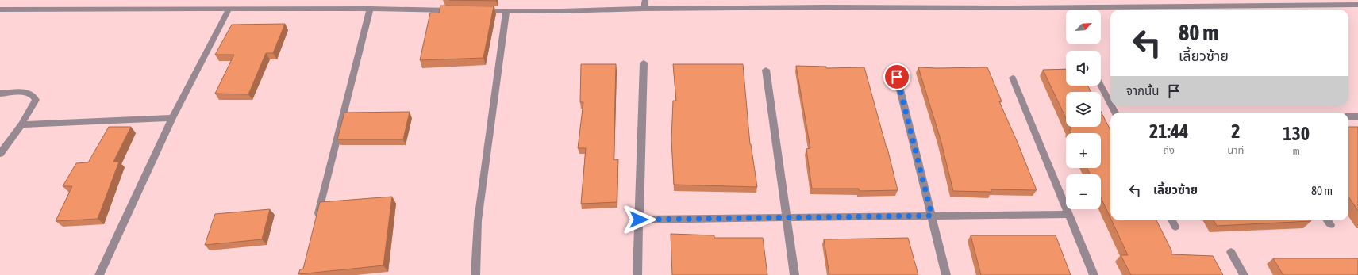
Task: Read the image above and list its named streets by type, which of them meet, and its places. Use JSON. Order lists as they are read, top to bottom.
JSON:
{
  "north": "top right",
  "page": {
    "map_buttons": ["+", "−"],
    "turn": ["80 m", "เลี้ยวซ้าย"],
    "then": "จากนั้น",
    "eta": [
      "21:44",
      "ถึง",
      "2",
      "นาที",
      "130",
      "m"
    ],
    "list": [
      {
        "name": "เลี้ยวซ้าย",
        "value": "80 m"
      }
    ]
  }
}
